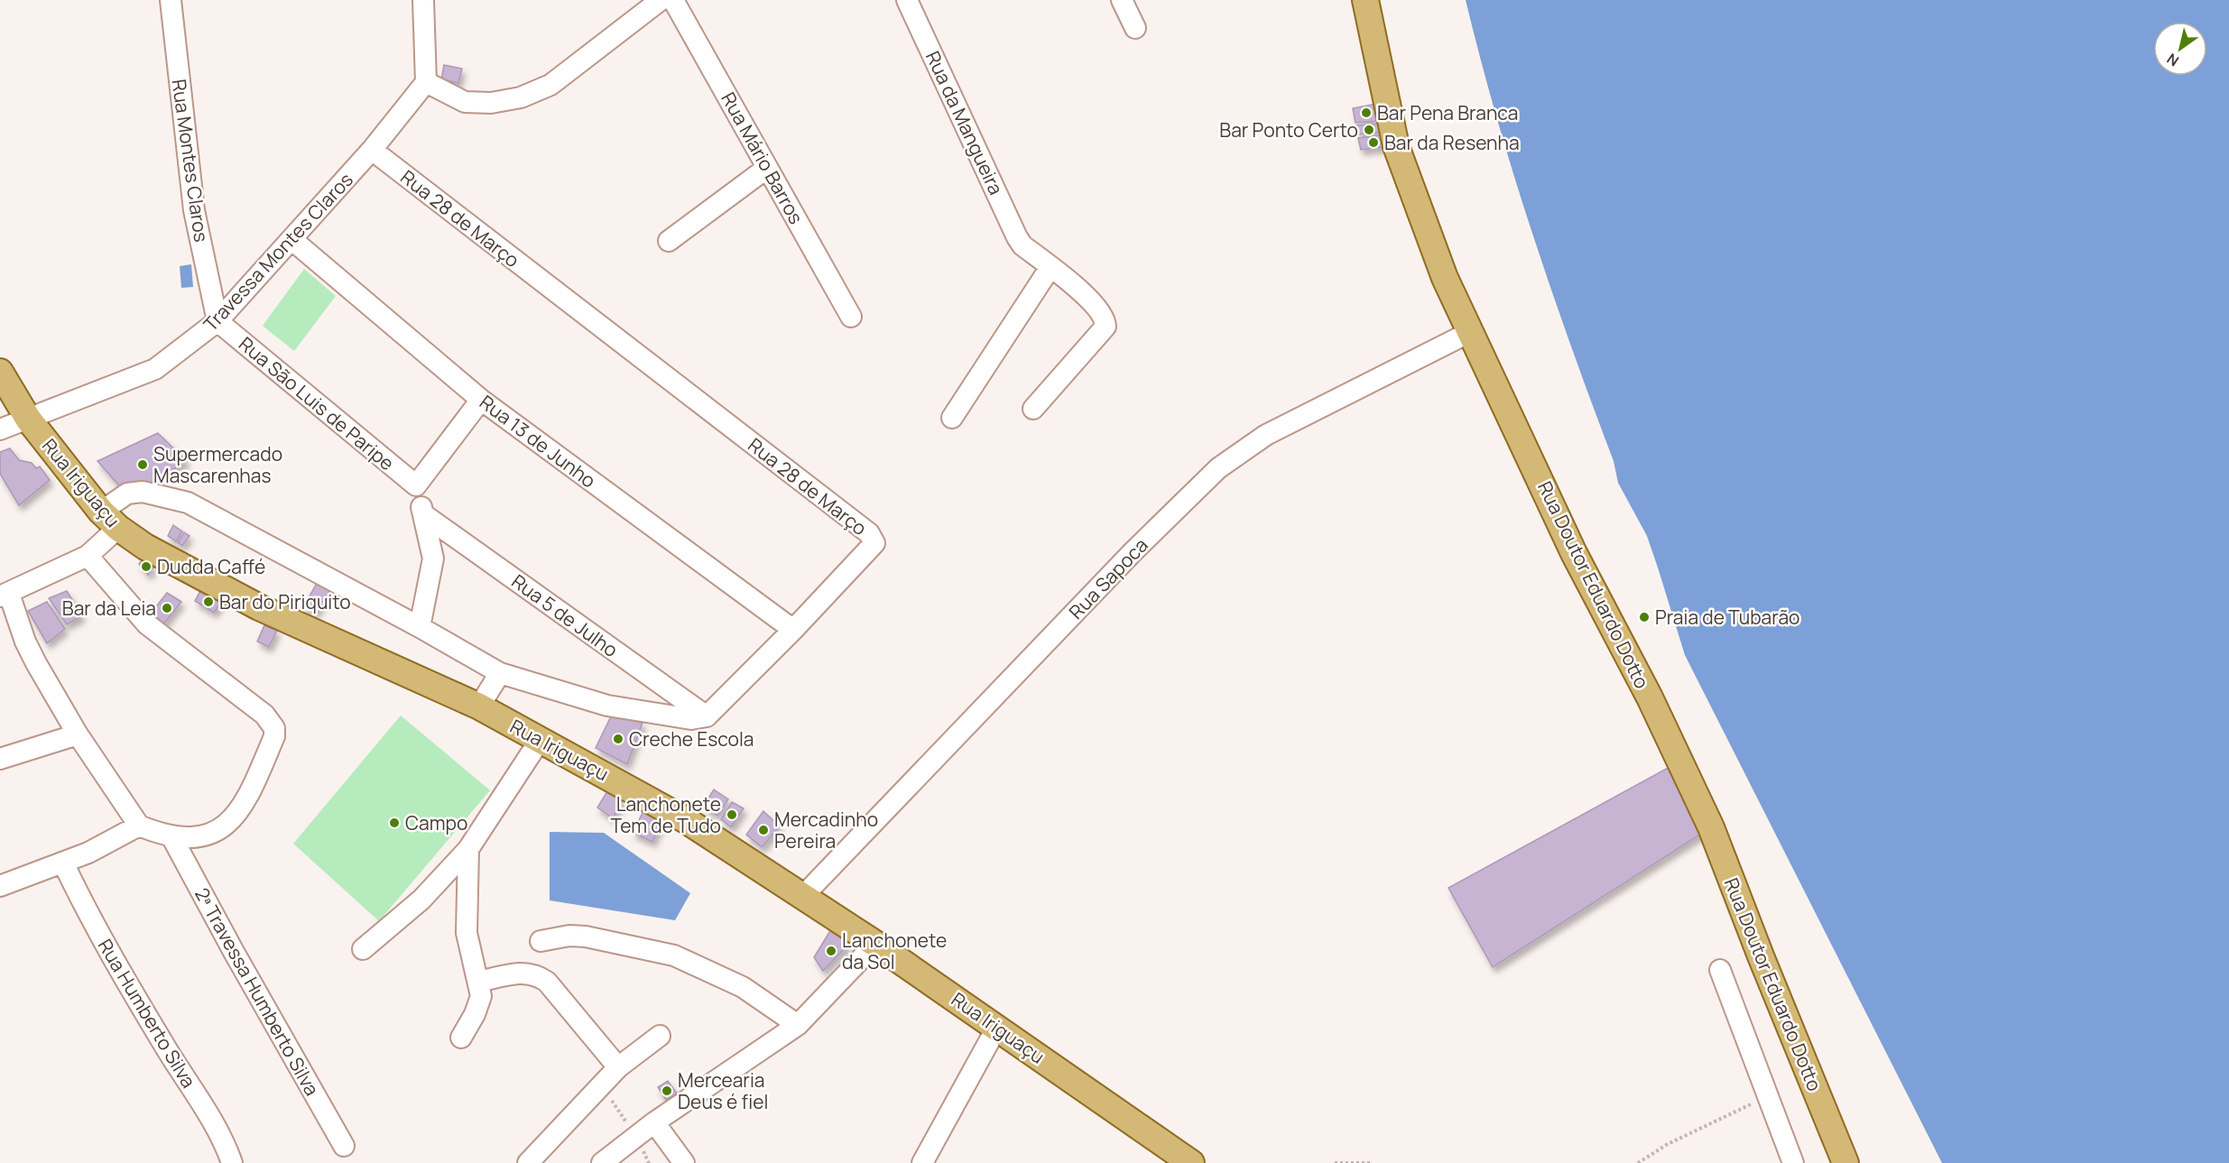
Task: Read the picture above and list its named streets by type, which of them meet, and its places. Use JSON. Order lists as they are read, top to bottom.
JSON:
{
  "streets": {
    "main road": ["Rua Iriguaçu", "Rua Doutor Eduardo Dotto"],
    "street": [
      "Rua da Mangueira",
      "Rua Mário Barros",
      "Rua Montes Claros",
      "Rua 28 de Março",
      "Travessa Montes Claros",
      "Rua São Luis de Paripe",
      "Rua 13 de Junho",
      "Rua Sapoca",
      "Rua 5 de Julho",
      "2ª Travessa Humberto Silva",
      "Rua Humberto Silva"
    ]
  },
  "crossings": [
    ["Rua Montes Claros", "Travessa Montes Claros"],
    ["Rua Montes Claros", "Rua São Luis de Paripe"],
    ["Rua 28 de Março", "Travessa Montes Claros"],
    ["Rua 28 de Março", "Rua 13 de Junho"],
    ["Rua 28 de Março", "Rua 5 de Julho"],
    ["Travessa Montes Claros", "Rua São Luis de Paripe"],
    ["Travessa Montes Claros", "Rua 13 de Junho"],
    ["Travessa Montes Claros", "Rua Iriguaçu"],
    ["Rua Iriguaçu", "Rua Sapoca"],
    ["Rua Sapoca", "Rua Doutor Eduardo Dotto"]
  ],
  "places": [
    "Bar Pena Branca",
    "Bar Ponto Certo",
    "Bar da Resenha",
    "Supermercado Mascarenhas",
    "Dudda Caffé",
    "Bar do Piriquito",
    "Bar da Leia",
    "Praia de Tubarão",
    "Creche Escola",
    "Lanchonete Tem de Tudo",
    "Campo",
    "Mercadinho Pereira",
    "Lanchonete da Sol",
    "Mercearia Deus é fiel"
  ],
  "north": "bottom left"
}
